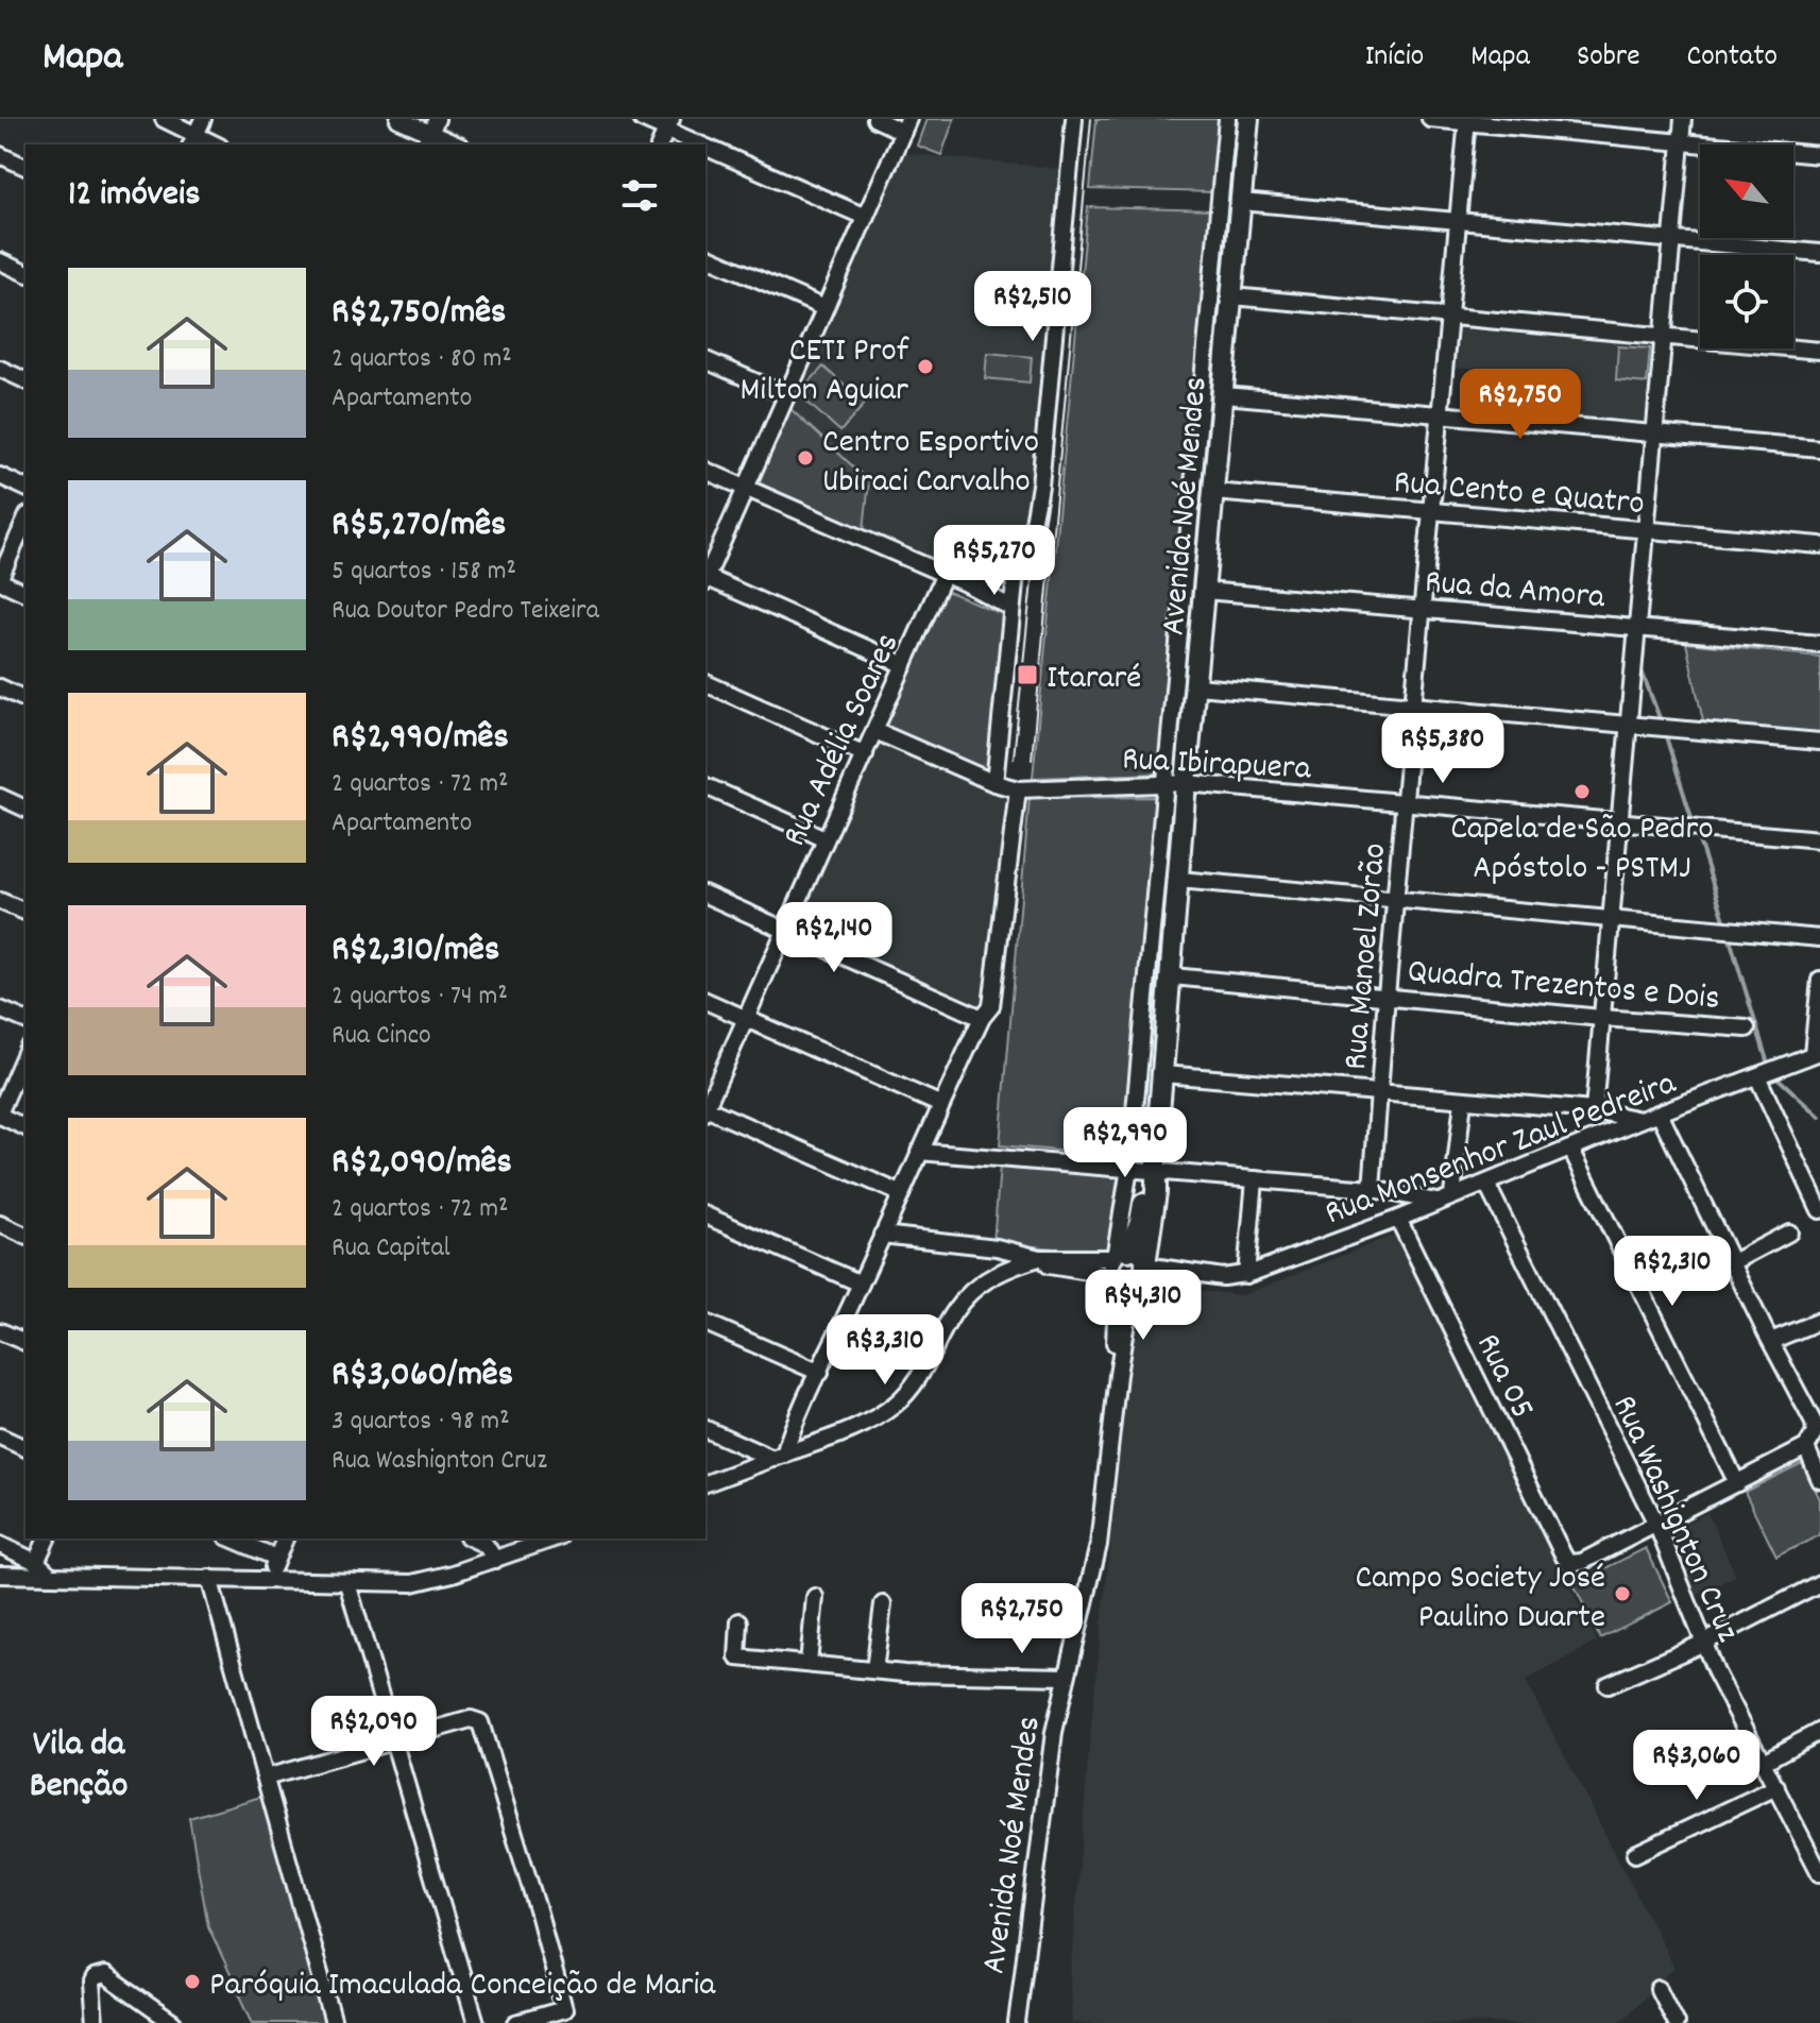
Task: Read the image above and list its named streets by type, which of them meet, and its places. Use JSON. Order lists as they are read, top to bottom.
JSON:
{
  "streets": {
    "main road": ["Avenida Noé Mendes"],
    "street": [
      "Rua Cento e Quatro",
      "Rua da Amora",
      "Rua Adélia Soares",
      "Rua Ibirapuera",
      "Rua Manoel Zorão",
      "Quadra Trezentos e Dois",
      "Rua Monsenhor Zaul Pedreira",
      "Rua 05",
      "Rua Washignton Cruz"
    ]
  },
  "crossings": [
    ["Rua Cento e Quatro", "Avenida Noé Mendes"],
    ["Rua Cento e Quatro", "Rua Manoel Zorão"],
    ["Avenida Noé Mendes", "Rua da Amora"],
    ["Avenida Noé Mendes", "Rua Ibirapuera"],
    ["Avenida Noé Mendes", "Quadra Trezentos e Dois"],
    ["Avenida Noé Mendes", "Rua Monsenhor Zaul Pedreira"],
    ["Rua da Amora", "Rua Manoel Zorão"],
    ["Rua Adélia Soares", "Rua Ibirapuera"],
    ["Rua Ibirapuera", "Rua Manoel Zorão"],
    ["Rua Manoel Zorão", "Quadra Trezentos e Dois"],
    ["Rua Monsenhor Zaul Pedreira", "Rua 05"],
    ["Rua Monsenhor Zaul Pedreira", "Rua Washignton Cruz"],
    ["Rua 05", "Rua Washignton Cruz"]
  ],
  "districts": ["Vila da Benção"],
  "places": {
    "other": [
      "CETI Prof Milton Aguiar",
      "Centro Esportivo Ubiraci Carvalho",
      "Capela de São Pedro Apóstolo - PSTMJ",
      "Campo Society José Paulino Duarte",
      "Paróquia Imaculada Conceição de Maria"
    ],
    "transit": ["Itararé"]
  },
  "north": "top left",
  "page": {
    "header": "Mapa",
    "nav": [
      "Início",
      "Mapa",
      "Sobre",
      "Contato"
    ],
    "heading": "12 imóveis",
    "list": [
      {
        "name": "R$2,750/mês",
        "note": "2 quartos · 80 m² · Apartamento"
      },
      {
        "name": "R$5,270/mês",
        "note": "5 quartos · 158 m² · Rua Doutor Pedro Teixeira"
      },
      {
        "name": "R$2,990/mês",
        "note": "2 quartos · 72 m² · Apartamento"
      },
      {
        "name": "R$2,310/mês",
        "note": "2 quartos · 74 m² · Rua Cinco"
      },
      {
        "name": "R$2,090/mês",
        "note": "2 quartos · 72 m² · Rua Capital"
      },
      {
        "name": "R$3,060/mês",
        "note": "3 quartos · 98 m² · Rua Washignton Cruz"
      }
    ],
    "price": [
      "R$2,510",
      "R$2,750",
      "R$5,270",
      "R$5,380",
      "R$2,140",
      "R$2,990",
      "R$2,310",
      "R$4,310",
      "R$3,310",
      "R$2,750",
      "R$2,090",
      "R$3,060"
    ]
  }
}
